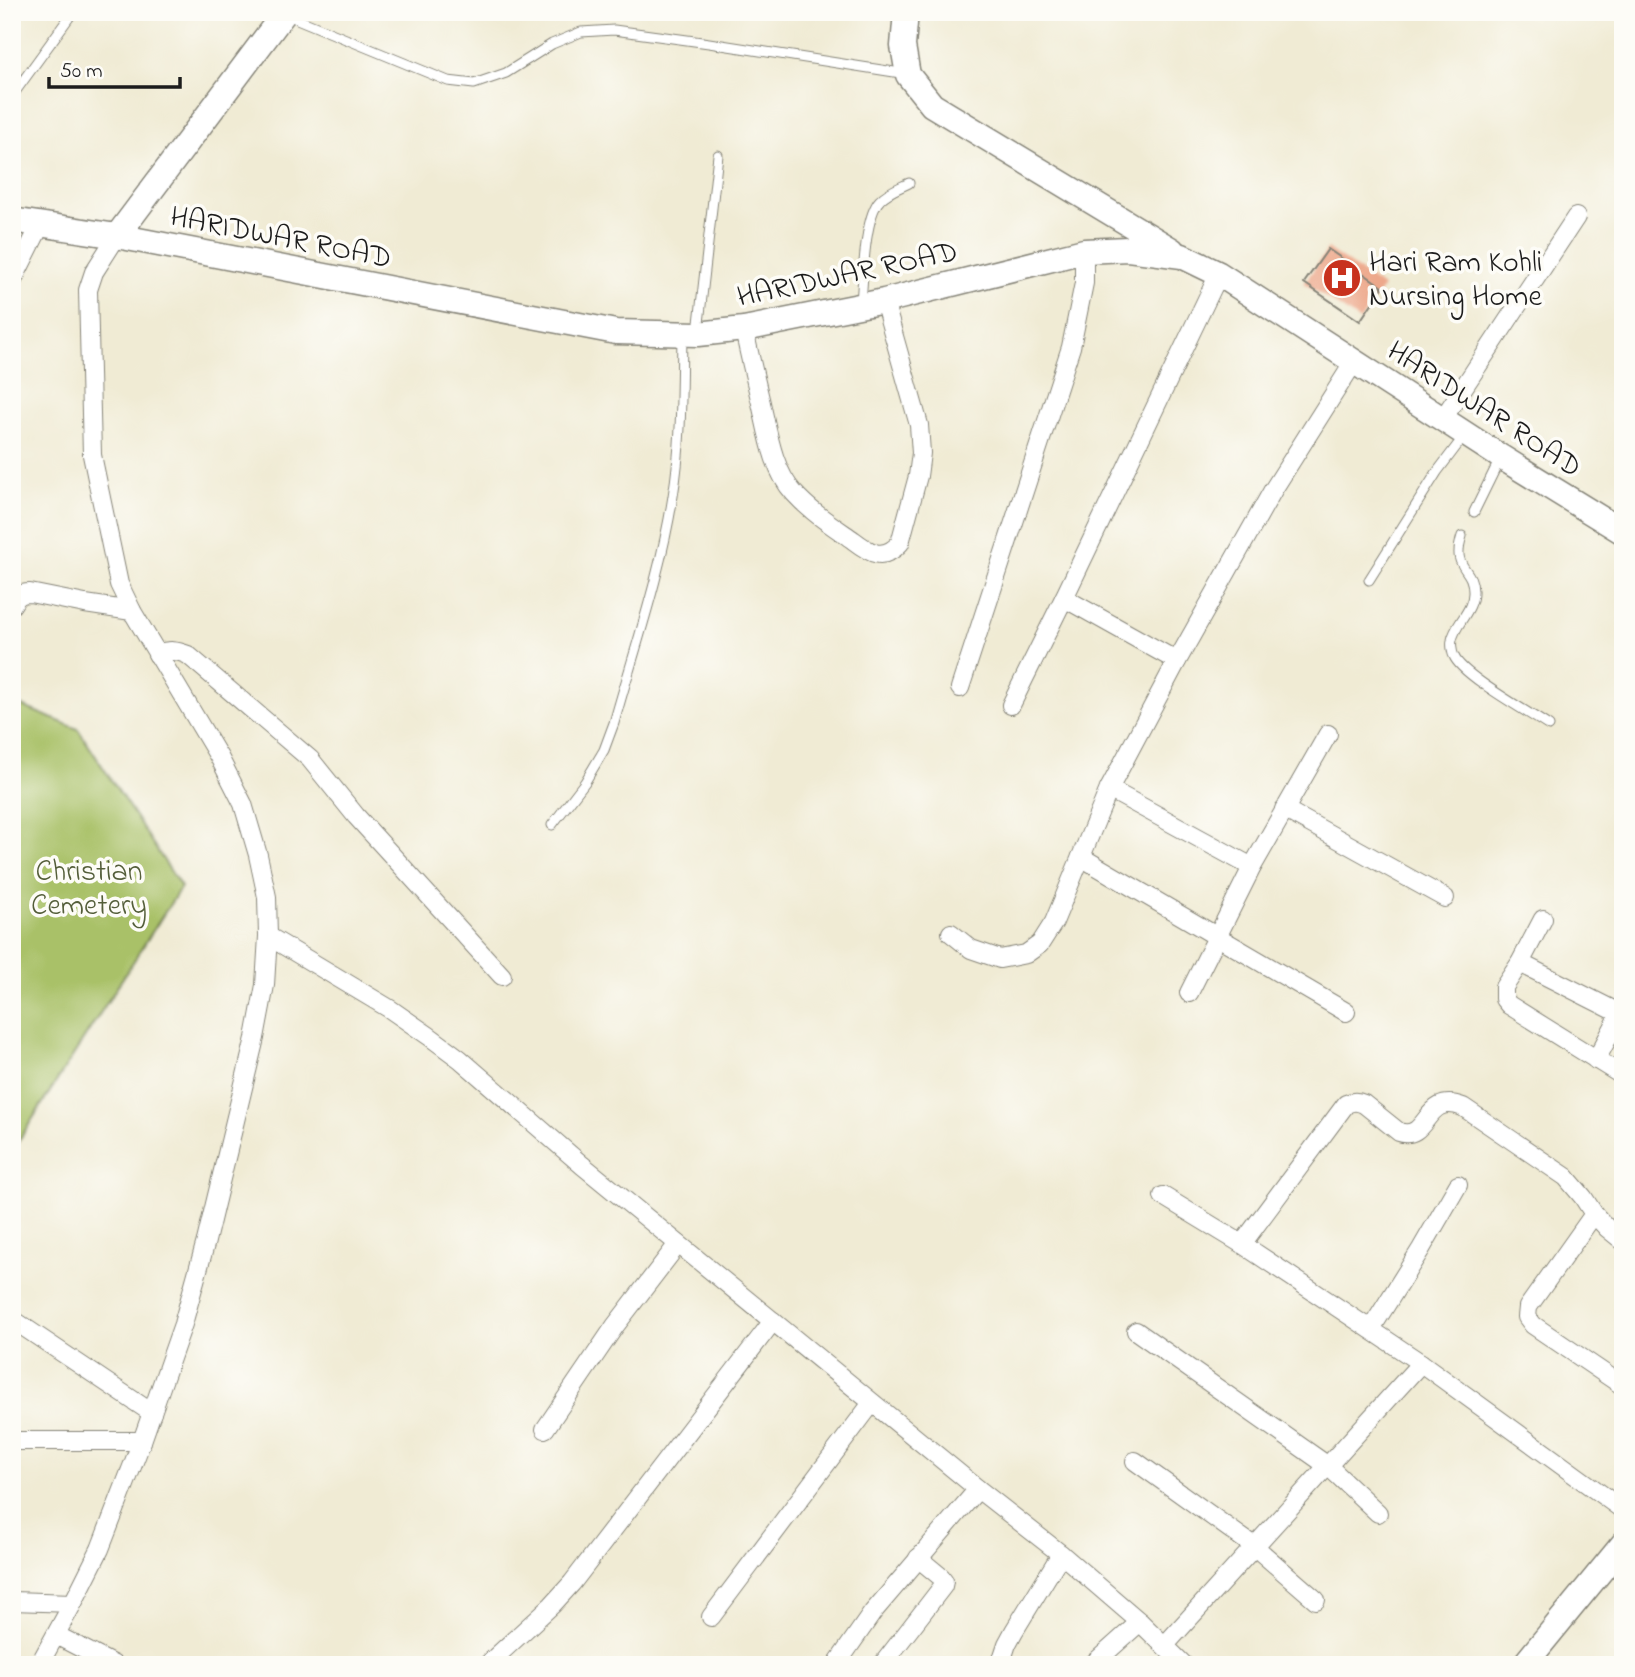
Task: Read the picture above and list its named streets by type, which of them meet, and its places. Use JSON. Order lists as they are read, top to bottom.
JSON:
{
  "streets": {
    "main road": ["HARIDWAR ROAD"]
  },
  "parks": ["Christian Cemetery"],
  "places": {
    "hospital": ["Hari Ram Kohli Nursing Home"]
  },
  "scale_bar": "50 m"
}
